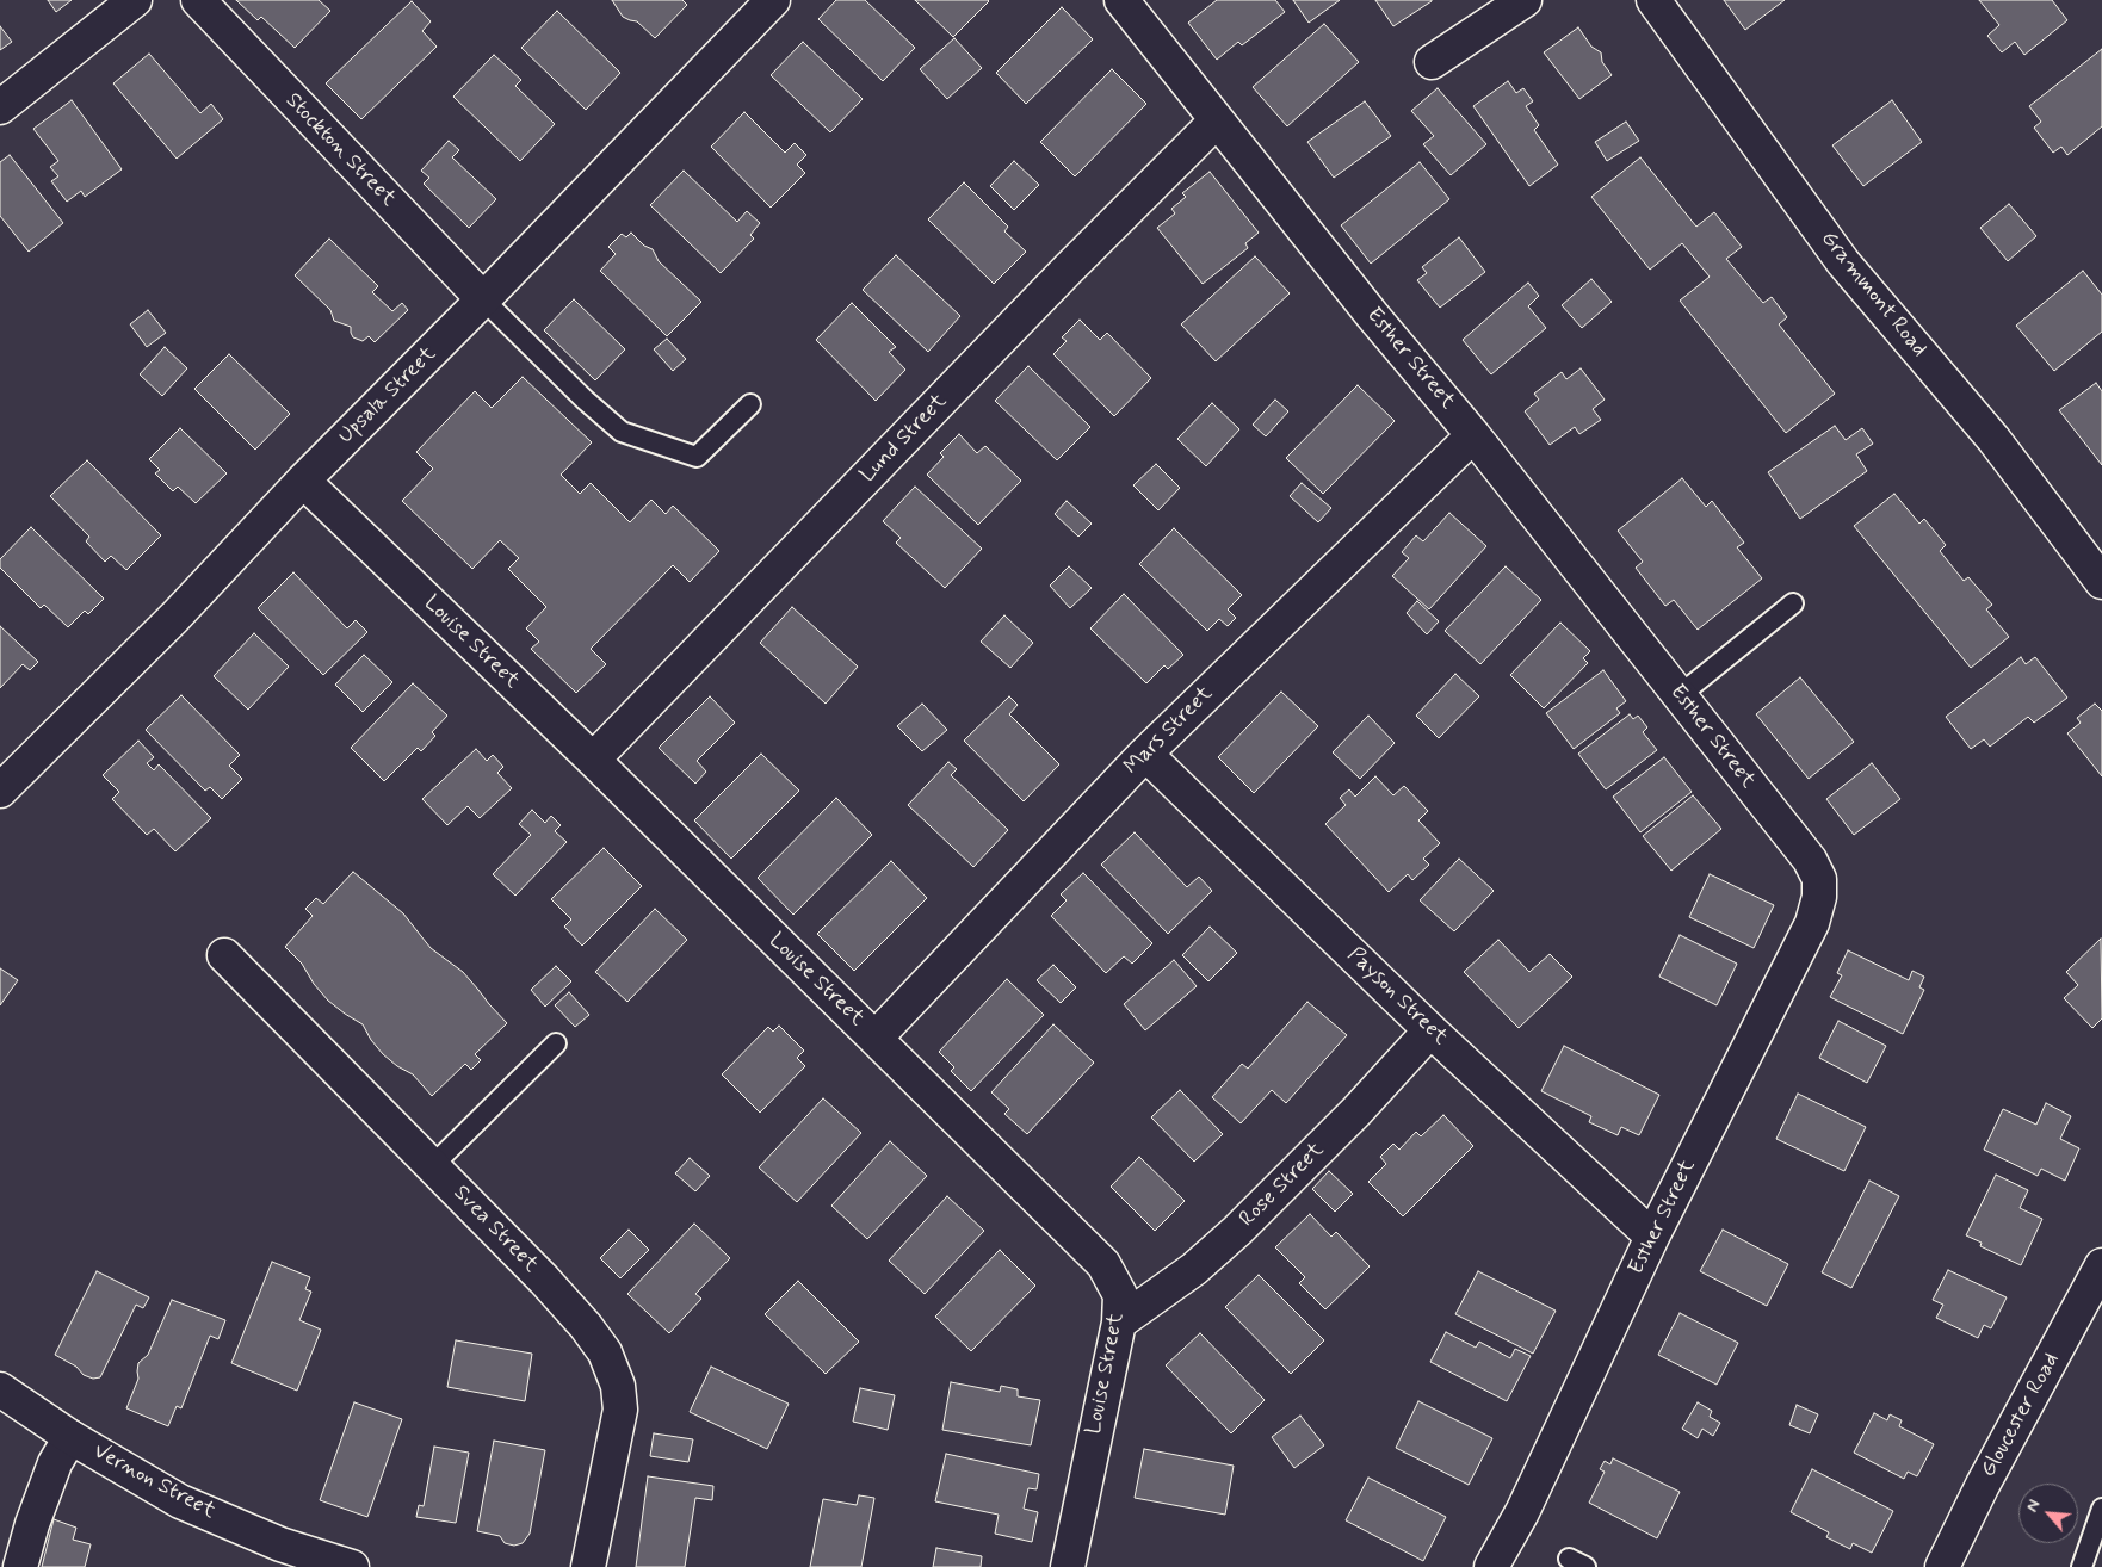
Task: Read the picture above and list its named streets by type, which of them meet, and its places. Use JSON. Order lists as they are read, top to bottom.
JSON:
{
  "streets": {
    "street": [
      "Stockton Street",
      "Grammont Road",
      "Esther Street",
      "Upsala Street",
      "Lund Street",
      "Louise Street",
      "Mars Street",
      "Payson Street",
      "Rose Street",
      "Svea Street",
      "Gloucester Road",
      "Vernon Street"
    ]
  },
  "crossings": [
    ["Stockton Street", "Upsala Street"],
    ["Esther Street", "Lund Street"],
    ["Esther Street", "Mars Street"],
    ["Esther Street", "Payson Street"],
    ["Upsala Street", "Louise Street"],
    ["Lund Street", "Louise Street"],
    ["Louise Street", "Mars Street"],
    ["Louise Street", "Rose Street"],
    ["Mars Street", "Payson Street"],
    ["Payson Street", "Rose Street"]
  ],
  "north": "top left"
}
